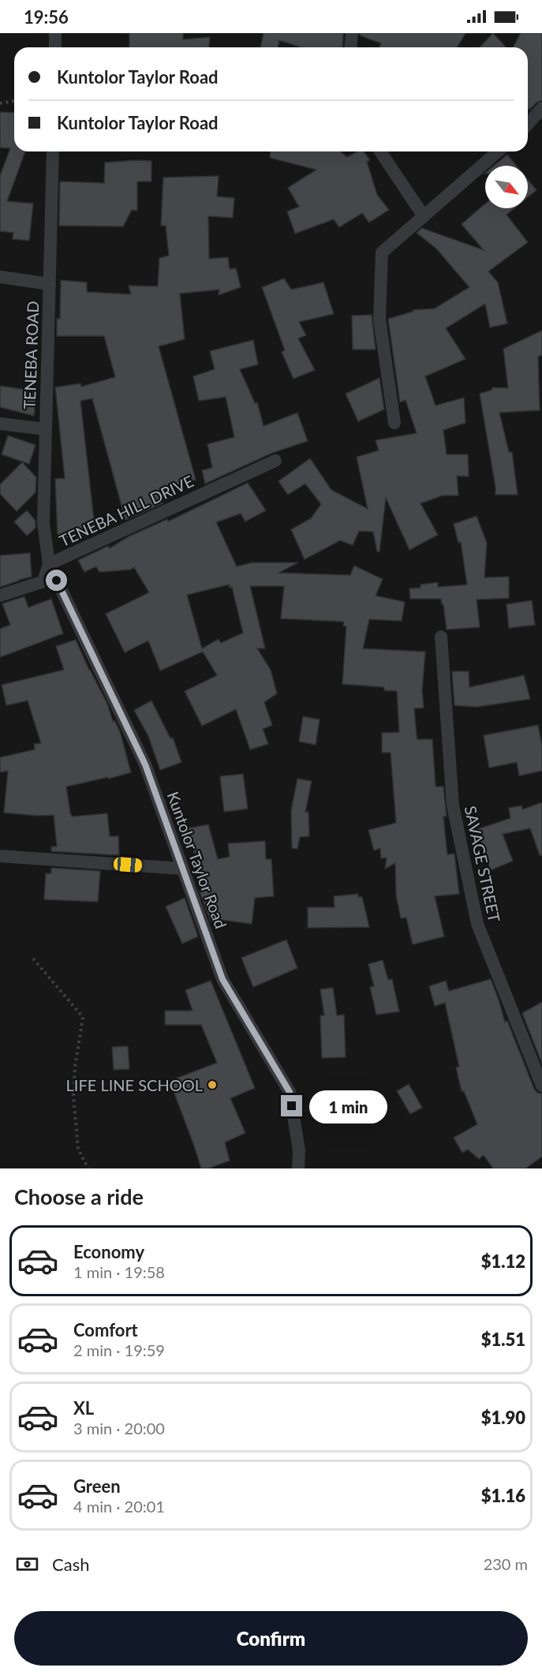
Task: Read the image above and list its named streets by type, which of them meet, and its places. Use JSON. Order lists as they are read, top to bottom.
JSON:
{
  "streets": {
    "street": [
      "TENEBA ROAD",
      "TENEBA HILL DRIVE",
      "Kuntolor Taylor Road",
      "SAVAGE STREET"
    ]
  },
  "crossings": [
    ["TENEBA ROAD", "TENEBA HILL DRIVE"],
    ["TENEBA ROAD", "Kuntolor Taylor Road"],
    ["TENEBA HILL DRIVE", "Kuntolor Taylor Road"]
  ],
  "places": ["LIFE LINE SCHOOL"],
  "north": "bottom right",
  "page": {
    "status": "19:56",
    "banner": ["Kuntolor Taylor Road", "Kuntolor Taylor Road"],
    "bubble": "1 min",
    "heading": "Choose a ride",
    "list": [
      {
        "name": "Economy",
        "note": "1 min · 19:58",
        "value": "$1.12"
      },
      {
        "name": "Comfort",
        "note": "2 min · 19:59",
        "value": "$1.51"
      },
      {
        "name": "XL",
        "note": "3 min · 20:00",
        "value": "$1.90"
      },
      {
        "name": "Green",
        "note": "4 min · 20:01",
        "value": "$1.16"
      }
    ],
    "pay": ["Cash", "230 m"],
    "buttons": "Confirm"
  }
}
